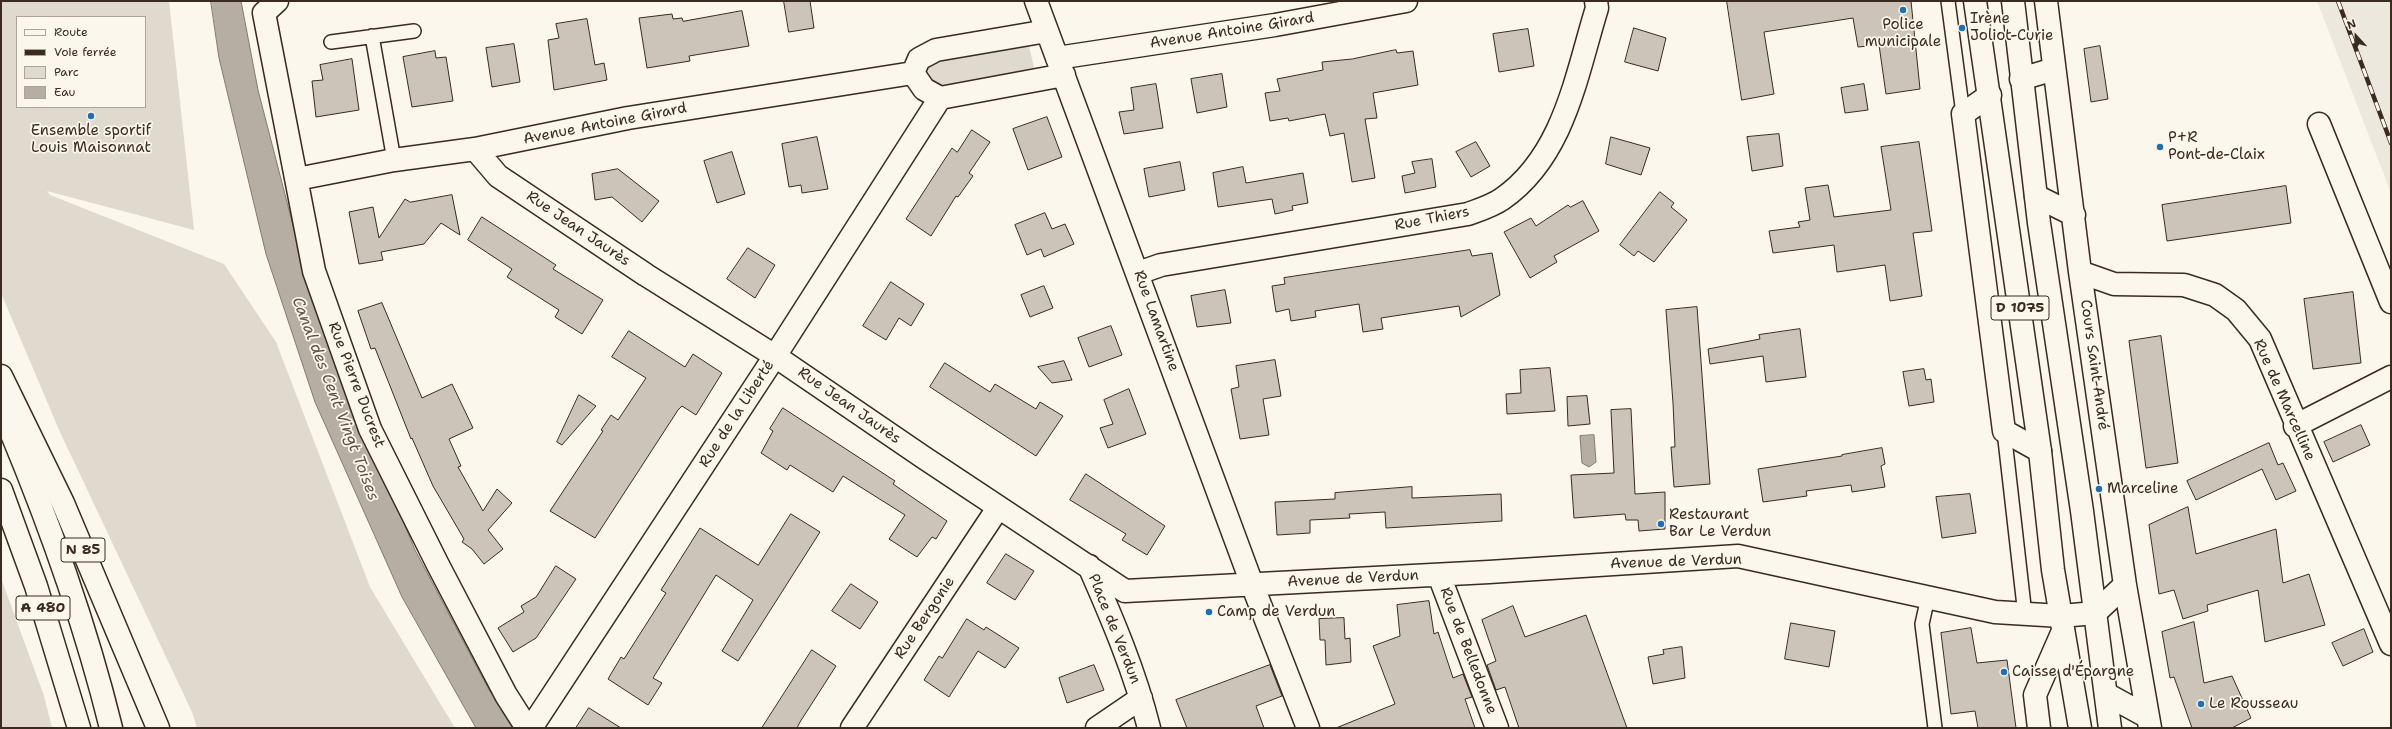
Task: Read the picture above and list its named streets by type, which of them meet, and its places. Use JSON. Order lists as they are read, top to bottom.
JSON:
{
  "streets": {
    "main road": [
      "Avenue Antoine Girard",
      "Rue Thiers",
      "Rue Jean Jaurès",
      "D 1075",
      "Rue Lamartine",
      "Cours Saint-André",
      "Rue Pierre Ducrest",
      "Rue de Marcelline",
      "Rue de la Liberté",
      "N 85",
      "Avenue de Verdun",
      "A 480",
      "Rue Bergonie",
      "Place de Verdun",
      "Rue de Belledonne"
    ]
  },
  "crossings": [
    ["Avenue Antoine Girard", "Rue Jean Jaurès"],
    ["Avenue Antoine Girard", "Rue Lamartine"],
    ["Avenue Antoine Girard", "Rue Pierre Ducrest"],
    ["Avenue Antoine Girard", "Rue de la Liberté"],
    ["Rue Thiers", "Rue Lamartine"],
    ["Rue Jean Jaurès", "Rue de la Liberté"],
    ["Rue Jean Jaurès", "Rue Bergonie"],
    ["Rue Jean Jaurès", "Place de Verdun"],
    ["D 1075", "Avenue de Verdun"],
    ["Rue Lamartine", "Avenue de Verdun"],
    ["Rue Lamartine", "Place de Verdun"],
    ["Cours Saint-André", "Rue de Marcelline"],
    ["Avenue de Verdun", "Place de Verdun"],
    ["Avenue de Verdun", "Rue de Belledonne"]
  ],
  "water": ["Canal des Cent Vingt Toises"],
  "places": [
    "Police municipale",
    "Irène Joliot-Curie",
    "Ensemble sportif Louis Maisonnat",
    "P+R Pont-de-Claix",
    "Marceline",
    "Restaurant Bar Le Verdun",
    "Camp de Verdun",
    "Caisse d'Épargne",
    "Le Rousseau"
  ],
  "legend": [
    "Route",
    "Voie ferrée",
    "Parc",
    "Eau"
  ],
  "north": "top"
}
